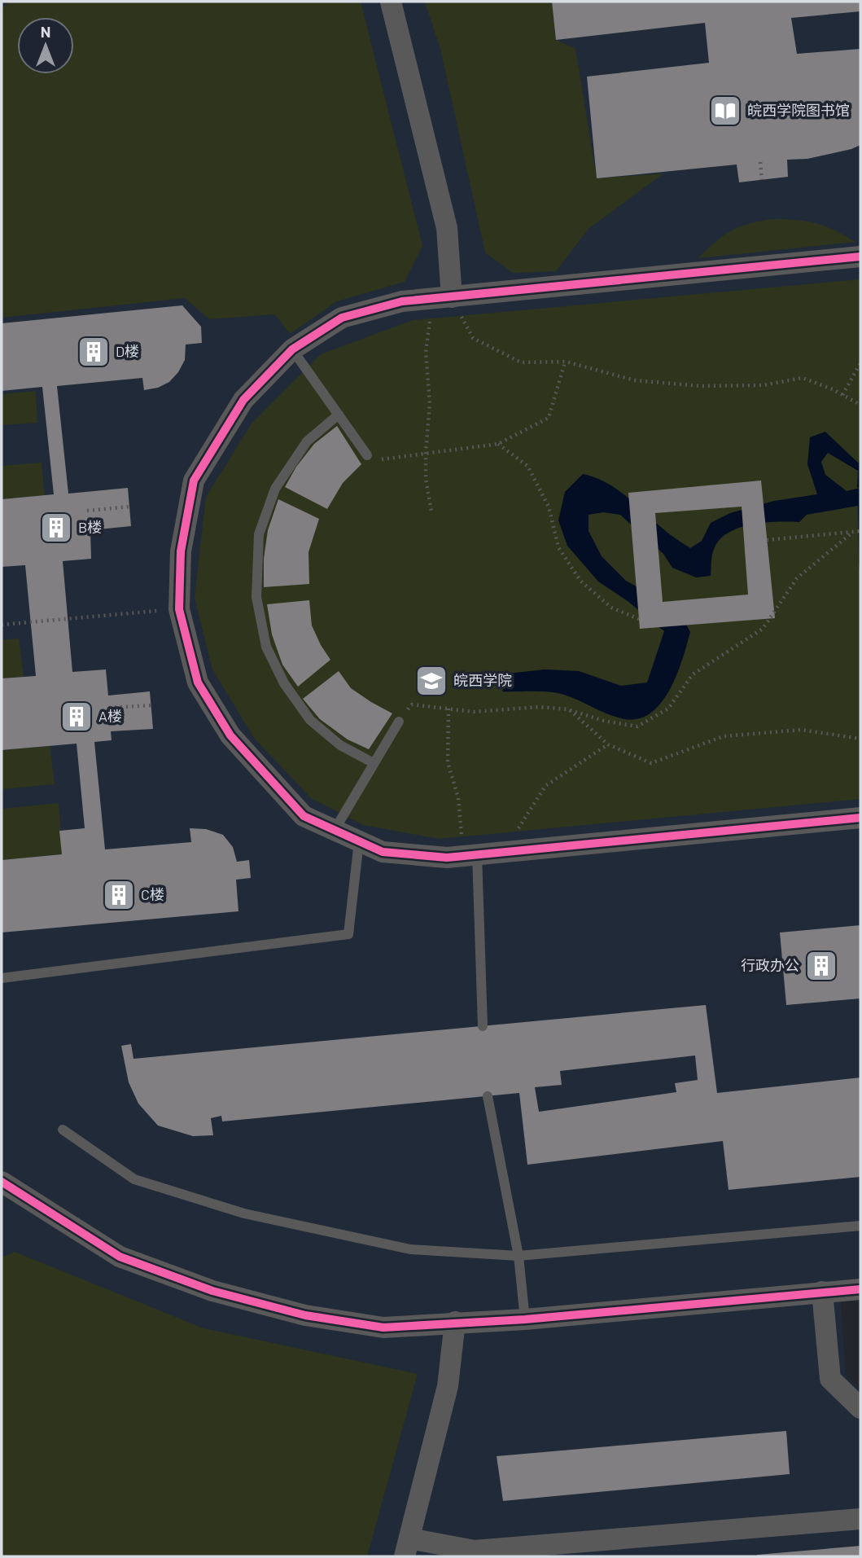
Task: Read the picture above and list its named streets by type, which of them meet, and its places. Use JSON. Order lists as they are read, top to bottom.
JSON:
{
  "places": {
    "library": ["皖西学院图书馆"],
    "building": [
      "D楼",
      "B楼",
      "A楼",
      "C楼",
      "行政办公"
    ],
    "school or university": ["皖西学院"]
  },
  "north": "top"
}
